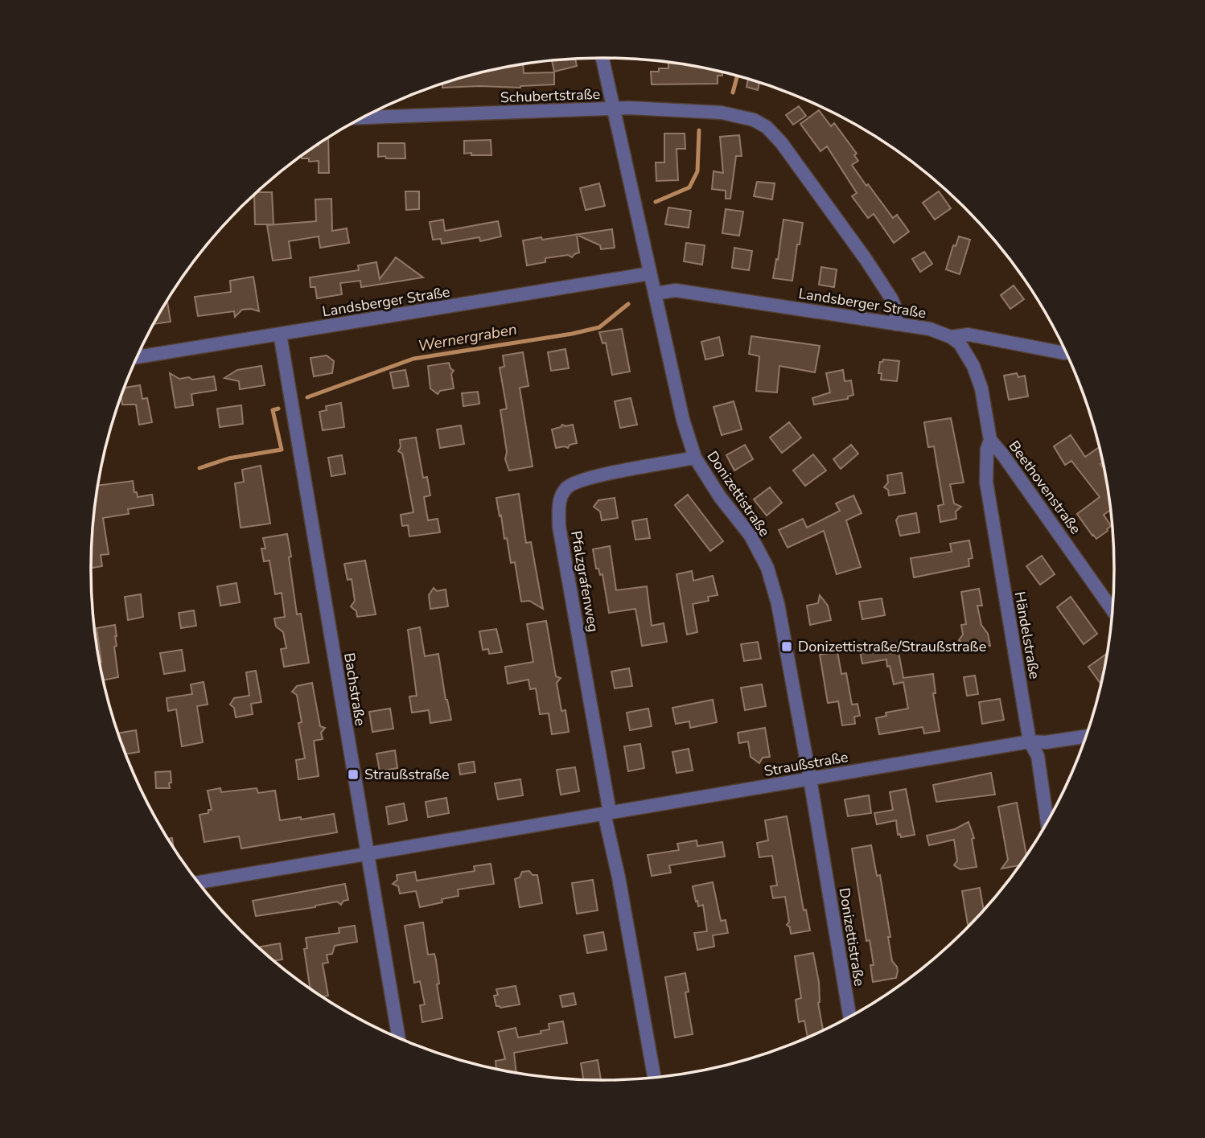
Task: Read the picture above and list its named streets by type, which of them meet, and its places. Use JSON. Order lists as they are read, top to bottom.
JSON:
{
  "streets": {
    "street": [
      "Schubertstraße",
      "Landsberger Straße",
      "Beethovenstraße",
      "Donizettistraße",
      "Pfalzgrafenweg",
      "Händelstraße",
      "Bachstraße",
      "Straußstraße"
    ]
  },
  "crossings": [
    ["Schubertstraße", "Landsberger Straße"],
    ["Schubertstraße", "Donizettistraße"],
    ["Landsberger Straße", "Beethovenstraße"],
    ["Landsberger Straße", "Donizettistraße"],
    ["Landsberger Straße", "Bachstraße"],
    ["Beethovenstraße", "Händelstraße"],
    ["Donizettistraße", "Pfalzgrafenweg"],
    ["Donizettistraße", "Straußstraße"],
    ["Pfalzgrafenweg", "Straußstraße"],
    ["Händelstraße", "Straußstraße"],
    ["Bachstraße", "Straußstraße"]
  ],
  "water": ["Wernergraben"],
  "places": {
    "transit": ["Donizettistraße/Straußstraße", "Straußstraße"]
  }
}
